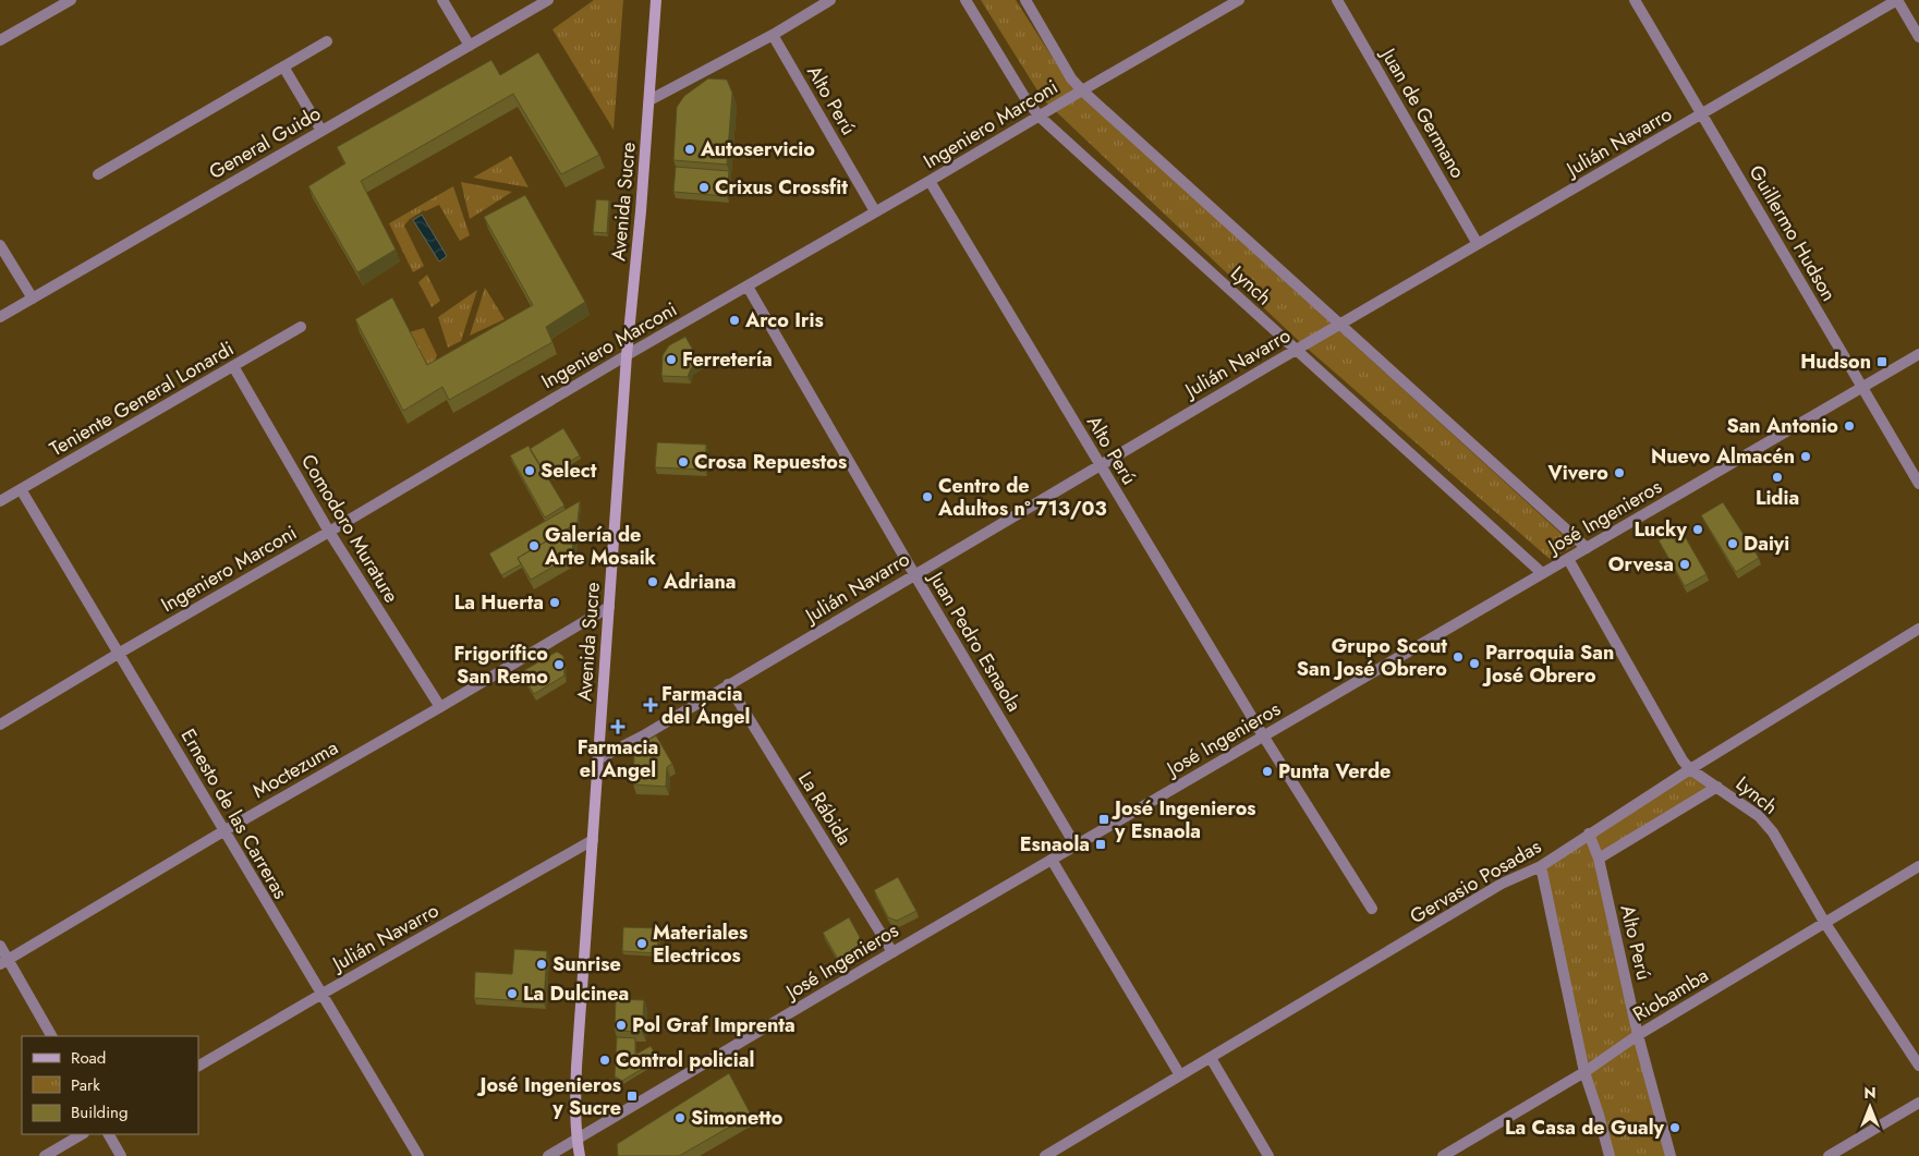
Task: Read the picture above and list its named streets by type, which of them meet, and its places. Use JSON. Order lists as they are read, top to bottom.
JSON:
{
  "streets": {
    "main road": ["Avenida Sucre"],
    "street": [
      "Alto Perú",
      "Juan de Germano",
      "Ingeniero Marconi",
      "Julián Navarro",
      "General Guido",
      "Guillermo Hudson",
      "Lynch",
      "Teniente General Lonardi",
      "José Ingenieros",
      "Comodoro Murature",
      "Juan Pedro Esnaola",
      "Moctezuma",
      "La Rábida",
      "Ernesto de las Carreras",
      "Gervasio Posadas",
      "Riobamba"
    ]
  },
  "crossings": [
    ["Alto Perú", "Ingeniero Marconi"],
    ["Alto Perú", "Julián Navarro"],
    ["Alto Perú", "José Ingenieros"],
    ["Alto Perú", "Gervasio Posadas"],
    ["Alto Perú", "Riobamba"],
    ["Juan de Germano", "Julián Navarro"],
    ["Ingeniero Marconi", "Avenida Sucre"],
    ["Ingeniero Marconi", "Lynch"],
    ["Ingeniero Marconi", "Comodoro Murature"],
    ["Ingeniero Marconi", "Juan Pedro Esnaola"],
    ["Ingeniero Marconi", "Ernesto de las Carreras"],
    ["Julián Navarro", "Avenida Sucre"],
    ["Julián Navarro", "Guillermo Hudson"],
    ["Julián Navarro", "Lynch"],
    ["Julián Navarro", "Juan Pedro Esnaola"],
    ["Julián Navarro", "La Rábida"],
    ["Julián Navarro", "Ernesto de las Carreras"],
    ["Avenida Sucre", "José Ingenieros"],
    ["Avenida Sucre", "Moctezuma"],
    ["Guillermo Hudson", "José Ingenieros"],
    ["Lynch", "José Ingenieros"],
    ["Lynch", "Gervasio Posadas"],
    ["Lynch", "Riobamba"],
    ["Teniente General Lonardi", "Comodoro Murature"],
    ["Teniente General Lonardi", "Ernesto de las Carreras"],
    ["José Ingenieros", "Juan Pedro Esnaola"],
    ["José Ingenieros", "La Rábida"],
    ["Comodoro Murature", "Moctezuma"],
    ["Moctezuma", "Ernesto de las Carreras"]
  ],
  "places": {
    "other": [
      "Autoservicio",
      "Crixus Crossfit",
      "Arco Iris",
      "Ferretería",
      "San Antonio",
      "Nuevo Almacén",
      "Crosa Repuestos",
      "Select",
      "Vivero",
      "Lidia",
      "Centro de Adultos nº 713/03",
      "Lucky",
      "Daiyi",
      "Galería de Arte Mosaik",
      "Orvesa",
      "Adriana",
      "La Huerta",
      "Grupo Scout San José Obrero",
      "Parroquia San José Obrero",
      "Frigorífico San Remo",
      "Punta Verde",
      "Materiales Electricos",
      "Sunrise",
      "La Dulcinea",
      "Pol Graf Imprenta",
      "Control policial",
      "Simonetto",
      "La Casa de Gualy"
    ],
    "transit": [
      "Hudson",
      "José Ingenieros y Esnaola",
      "Esnaola",
      "José Ingenieros y Sucre"
    ],
    "health": ["Farmacia del Ángel", "Farmacia el Angel"]
  },
  "legend": ["Road", "Park", "Building"],
  "north": "top"
}
